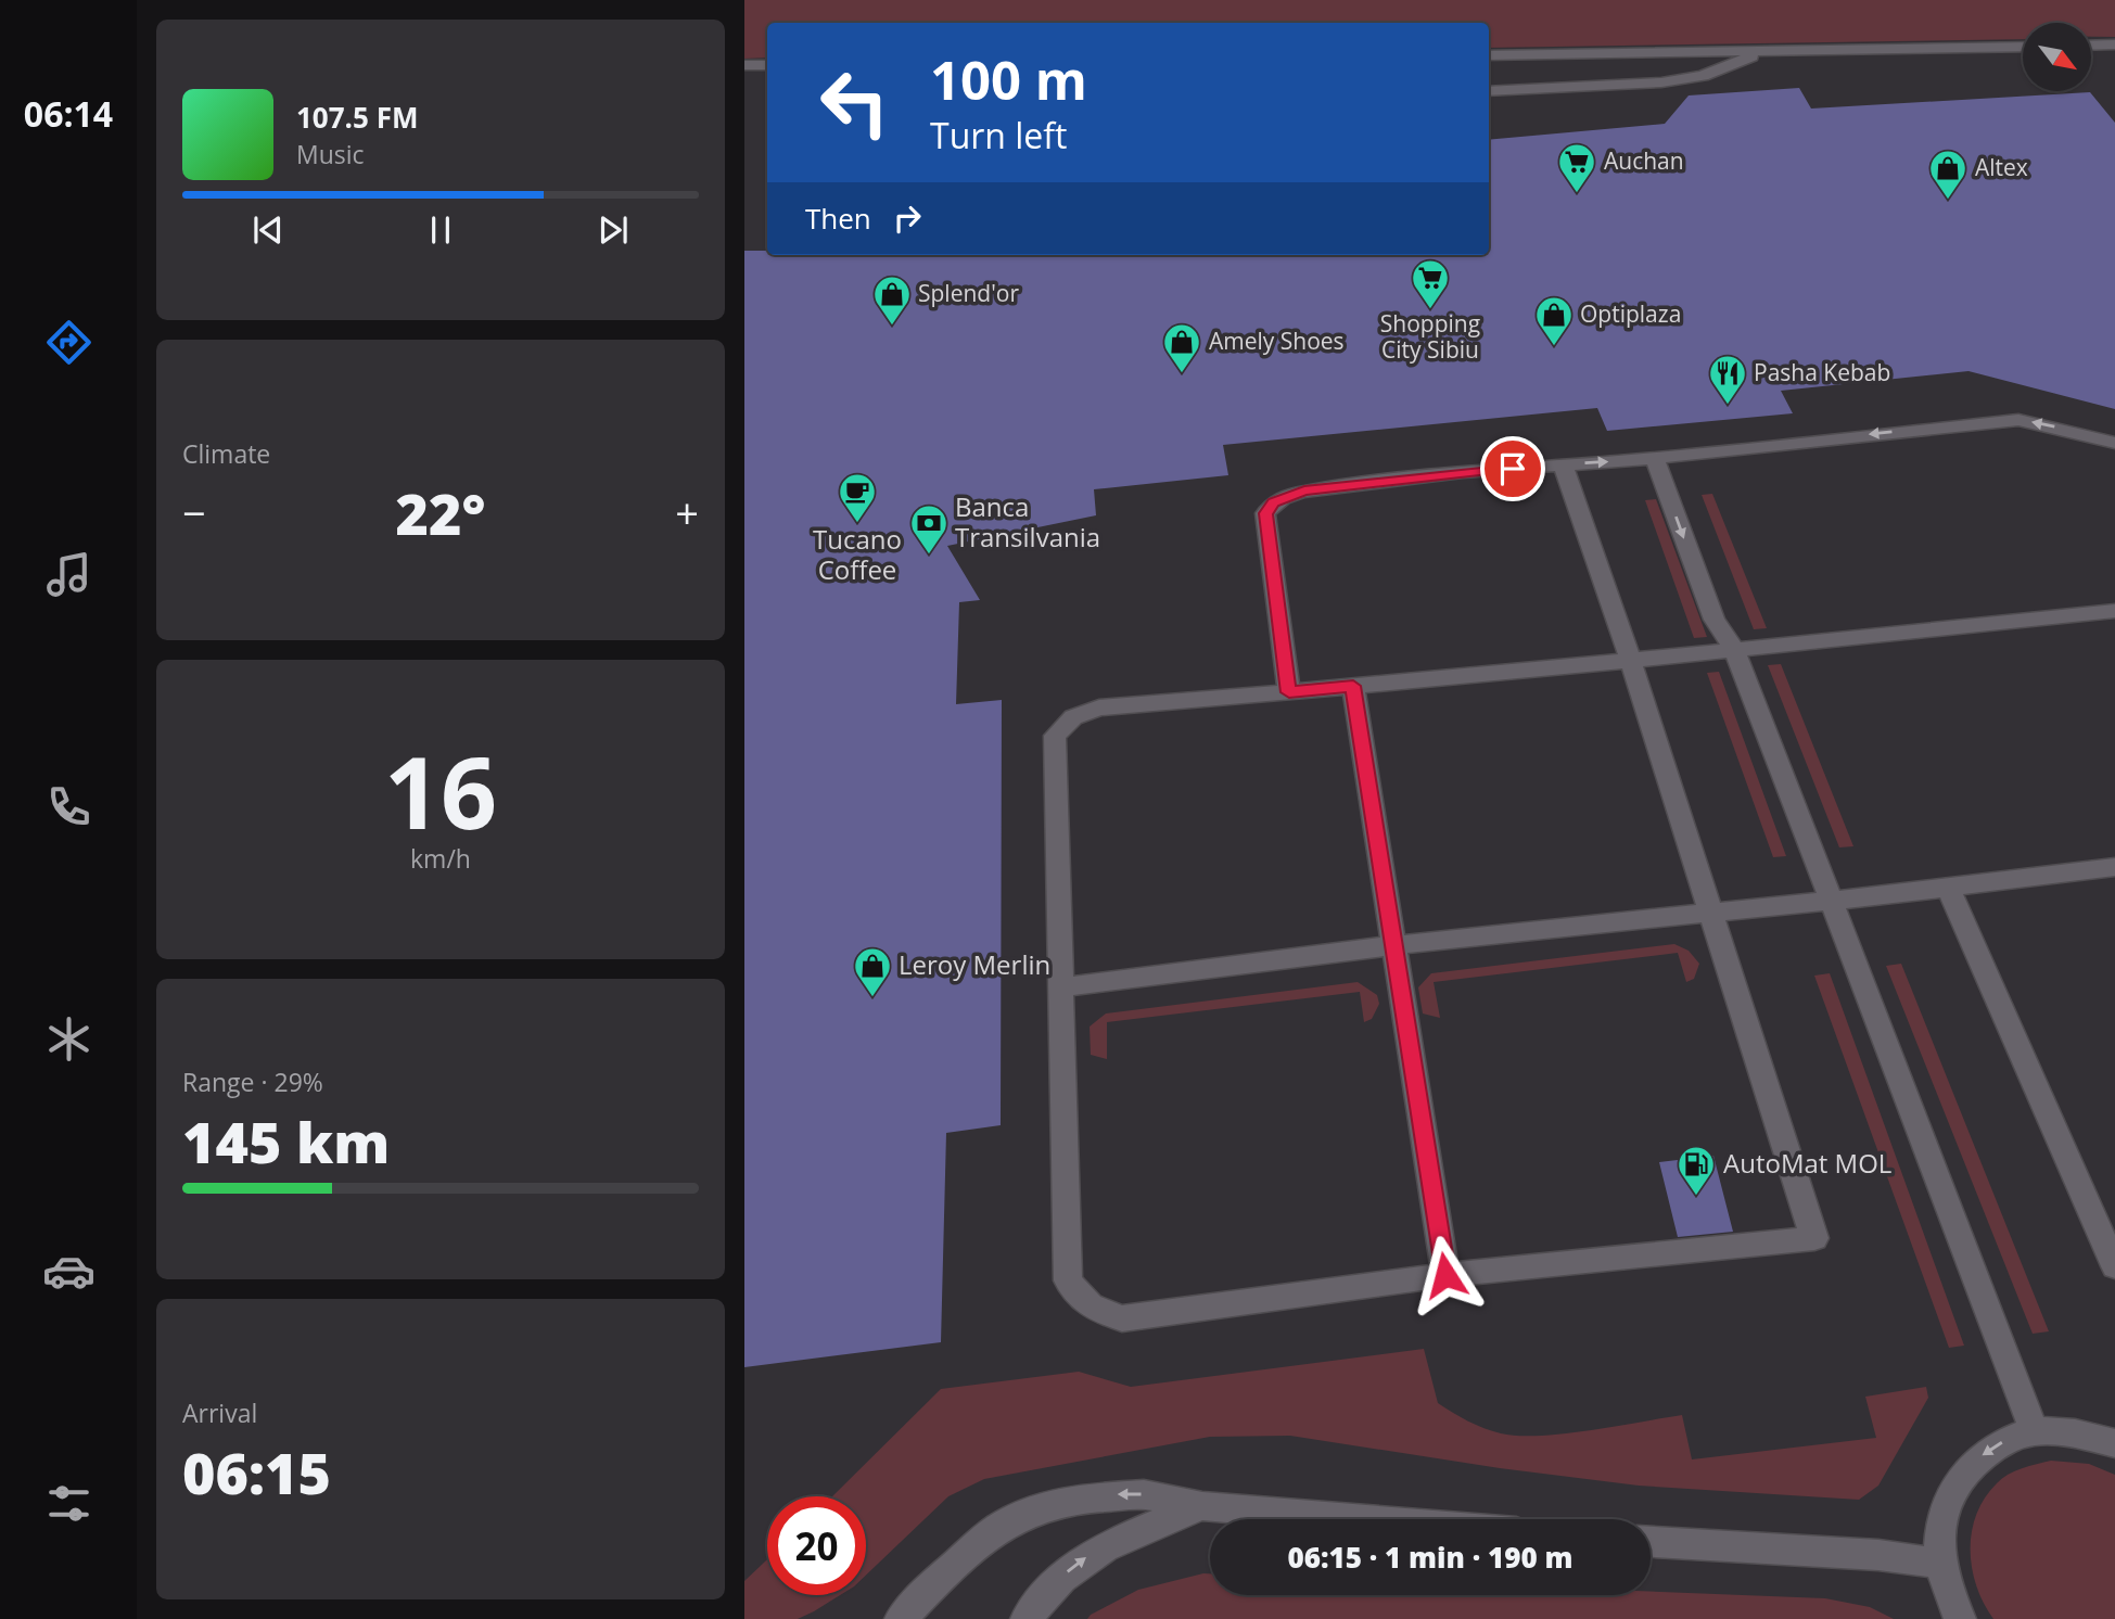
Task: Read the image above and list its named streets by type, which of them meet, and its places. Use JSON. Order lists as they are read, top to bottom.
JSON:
{
  "places": {
    "supermarket": ["Auchan", "Shopping City Sibiu"],
    "shop": [
      "Altex",
      "Splend'or",
      "Optiplaza",
      "Amely Shoes",
      "Leroy Merlin"
    ],
    "restaurant": ["Pasha Kebab"],
    "cafe": ["Tucano Coffee"],
    "bank": ["Banca Transilvania"],
    "fuel station": ["AutoMat MOL"]
  },
  "north": "bottom right",
  "page": {
    "tabs": "06:14",
    "turn": ["100 m", "Turn left"],
    "song": ["107.5 FM", "Music"],
    "then": "Then",
    "tile": [
      "Climate",
      ["16", "km/h"],
      ["Range · 29%", "145 km"],
      ["Arrival", "06:15"]
    ],
    "heat": ["−", "22°", "+"],
    "limit": "20",
    "trip": "06:15 · 1 min · 190 m"
  }
}
